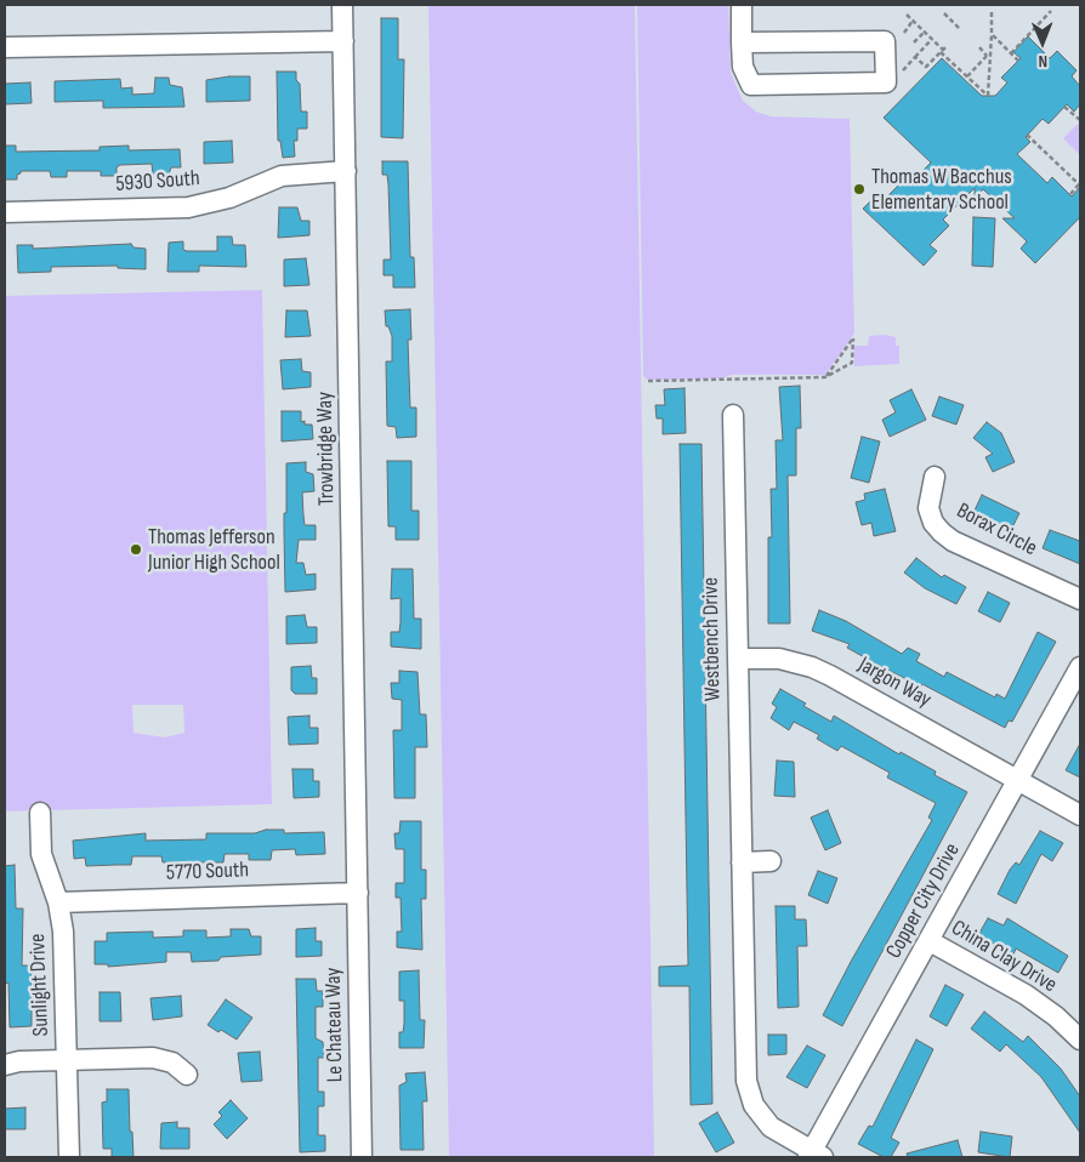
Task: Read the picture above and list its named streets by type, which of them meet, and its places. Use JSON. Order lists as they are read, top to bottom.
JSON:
{
  "streets": {
    "street": [
      "5930 South",
      "Trowbridge Way",
      "Borax Circle",
      "Westbench Drive",
      "Jargon Way",
      "5770 South",
      "Copper City Drive",
      "China Clay Drive",
      "Sunlight Drive",
      "Le Chateau Way"
    ]
  },
  "crossings": [
    ["5930 South", "Trowbridge Way"],
    ["Trowbridge Way", "5770 South"],
    ["Trowbridge Way", "Le Chateau Way"],
    ["Westbench Drive", "Jargon Way"],
    ["Westbench Drive", "Copper City Drive"],
    ["Jargon Way", "Copper City Drive"],
    ["5770 South", "Sunlight Drive"],
    ["5770 South", "Le Chateau Way"],
    ["Copper City Drive", "China Clay Drive"]
  ],
  "places": ["Thomas W Bacchus Elementary School", "Thomas Jefferson Junior High School"],
  "north": "bottom"
}
